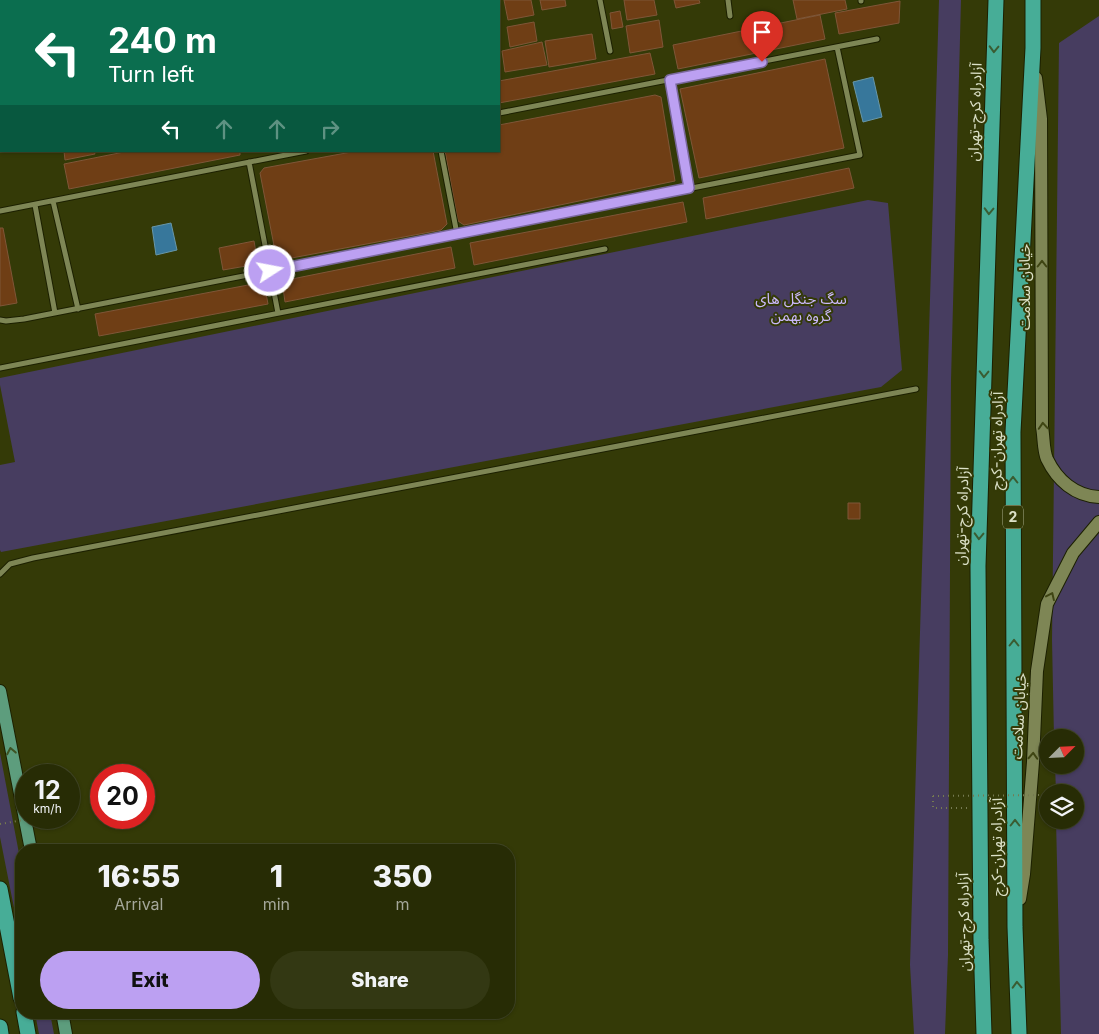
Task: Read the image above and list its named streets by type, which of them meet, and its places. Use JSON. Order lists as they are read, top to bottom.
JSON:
{
  "streets": {
    "highway": ["آزادراه کرج-تهران", "آزادراه تهران-کرج", "2"],
    "main road": ["خیابان سلامت"]
  },
  "crossings": [
    ["خیابان سلامت", "آزادراه تهران-کرج"]
  ],
  "one_way": ["آزادراه کرج-تهران", "خیابان سلامت", "آزادراه تهران-کرج"],
  "parks": ["سگ جنگل های گروه بهمن"],
  "north": "top right",
  "page": {
    "turn": ["240 m", "Turn left"],
    "speed": "12 km/h",
    "limit": "20",
    "eta": [
      "16:55",
      "Arrival",
      "1",
      "min",
      "350",
      "m"
    ],
    "buttons": ["Exit", "Share"]
  }
}
